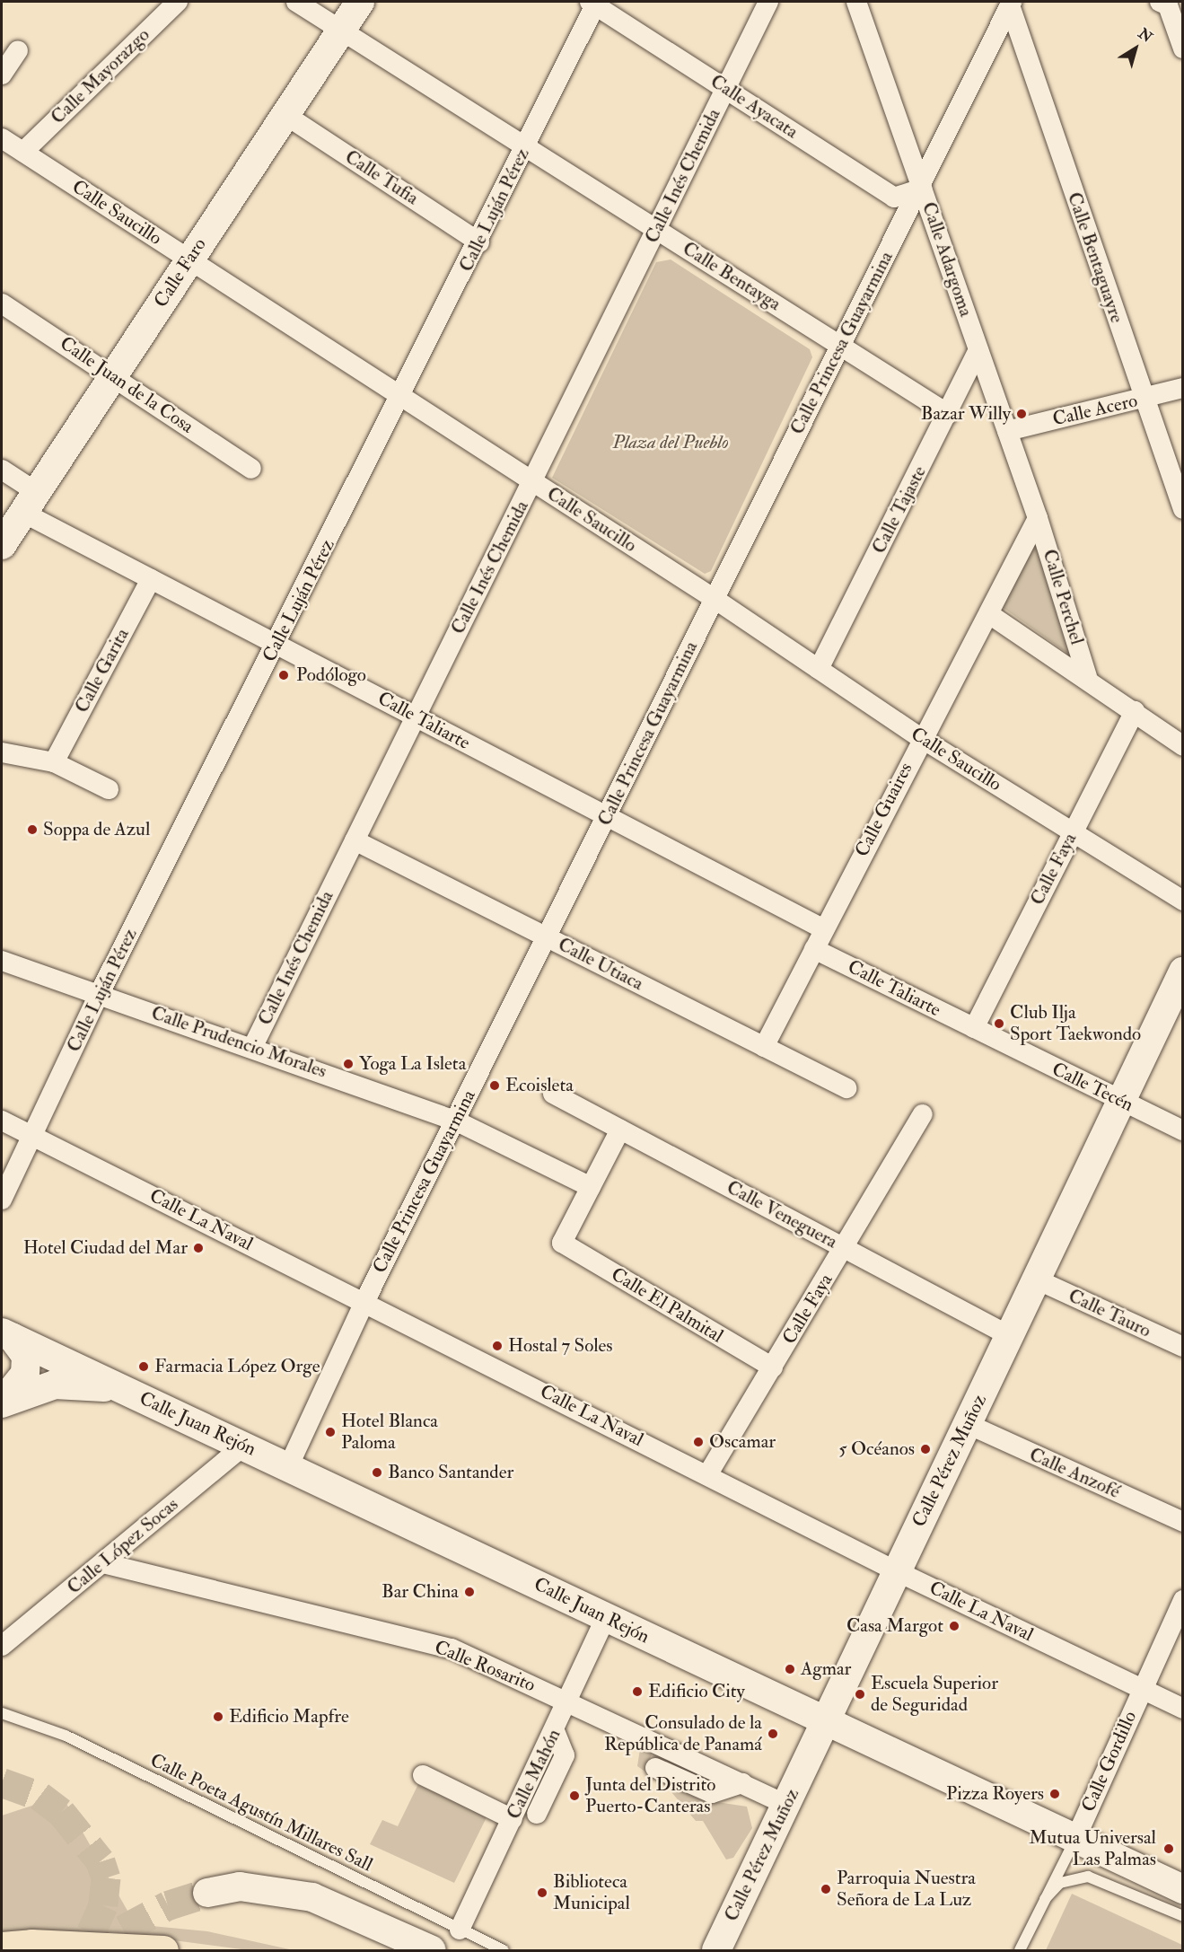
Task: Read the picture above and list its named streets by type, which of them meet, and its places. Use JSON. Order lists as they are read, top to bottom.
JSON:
{
  "streets": {
    "street": [
      "Calle Mayorazgo",
      "Calle Ayacata",
      "Calle Inés Chemida",
      "Calle Tufia",
      "Calle Luján Pérez",
      "Calle Saucillo",
      "Calle Bentaguayre",
      "Calle Adargoma",
      "Calle Faro",
      "Calle Bentayga",
      "Calle Princesa Guayarmina",
      "Calle Juan de la Cosa",
      "Calle Acero",
      "Calle Tajaste",
      "Calle Perchel",
      "Calle Garita",
      "Calle Taliarte",
      "Calle Guaires",
      "Calle Faya",
      "Calle Utiaca",
      "Calle Prudencio Morales",
      "Calle Tecén",
      "Calle Veneguera",
      "Calle La Naval",
      "Calle El Palmital",
      "Calle Tauro",
      "Calle Juan Rejón",
      "Calle Pérez Muñoz",
      "Calle Anzofé",
      "Calle López Socas",
      "Calle Rosarito",
      "Calle Gordillo",
      "Calle Mahón"
    ],
    "lane": ["Calle Poeta Agustín Millares Sall"]
  },
  "crossings": [
    ["Calle Mayorazgo", "Calle Saucillo"],
    ["Calle Ayacata", "Calle Inés Chemida"],
    ["Calle Ayacata", "Calle Luján Pérez"],
    ["Calle Ayacata", "Calle Adargoma"],
    ["Calle Ayacata", "Calle Princesa Guayarmina"],
    ["Calle Inés Chemida", "Calle Saucillo"],
    ["Calle Inés Chemida", "Calle Bentayga"],
    ["Calle Inés Chemida", "Calle Taliarte"],
    ["Calle Inés Chemida", "Calle Utiaca"],
    ["Calle Inés Chemida", "Calle Prudencio Morales"],
    ["Calle Tufia", "Calle Luján Pérez"],
    ["Calle Tufia", "Calle Faro"],
    ["Calle Luján Pérez", "Calle Saucillo"],
    ["Calle Luján Pérez", "Calle Bentayga"],
    ["Calle Luján Pérez", "Calle Taliarte"],
    ["Calle Luján Pérez", "Calle Prudencio Morales"],
    ["Calle Luján Pérez", "Calle La Naval"],
    ["Calle Saucillo", "Calle Faro"],
    ["Calle Saucillo", "Calle Princesa Guayarmina"],
    ["Calle Saucillo", "Calle Tajaste"],
    ["Calle Saucillo", "Calle Guaires"],
    ["Calle Saucillo", "Calle Faya"],
    ["Calle Bentaguayre", "Calle Princesa Guayarmina"],
    ["Calle Bentaguayre", "Calle Acero"],
    ["Calle Adargoma", "Calle Princesa Guayarmina"],
    ["Calle Adargoma", "Calle Acero"],
    ["Calle Adargoma", "Calle Tajaste"],
    ["Calle Adargoma", "Calle Perchel"],
    ["Calle Adargoma", "Calle Guaires"],
    ["Calle Faro", "Calle Bentayga"],
    ["Calle Faro", "Calle Juan de la Cosa"],
    ["Calle Faro", "Calle Taliarte"],
    ["Calle Bentayga", "Calle Princesa Guayarmina"],
    ["Calle Bentayga", "Calle Tajaste"],
    ["Calle Princesa Guayarmina", "Calle Taliarte"],
    ["Calle Princesa Guayarmina", "Calle Utiaca"],
    ["Calle Princesa Guayarmina", "Calle Prudencio Morales"],
    ["Calle Princesa Guayarmina", "Calle La Naval"],
    ["Calle Princesa Guayarmina", "Calle Juan Rejón"],
    ["Calle Perchel", "Calle Guaires"],
    ["Calle Perchel", "Calle Faya"],
    ["Calle Garita", "Calle Taliarte"],
    ["Calle Taliarte", "Calle Guaires"],
    ["Calle Taliarte", "Calle Faya"],
    ["Calle Taliarte", "Calle Tecén"],
    ["Calle Guaires", "Calle Utiaca"],
    ["Calle Faya", "Calle Tecén"],
    ["Calle Faya", "Calle Veneguera"],
    ["Calle Faya", "Calle La Naval"],
    ["Calle Faya", "Calle El Palmital"],
    ["Calle Prudencio Morales", "Calle El Palmital"],
    ["Calle Tecén", "Calle Pérez Muñoz"],
    ["Calle Veneguera", "Calle Pérez Muñoz"],
    ["Calle La Naval", "Calle Pérez Muñoz"],
    ["Calle La Naval", "Calle Gordillo"],
    ["Calle Tauro", "Calle Pérez Muñoz"],
    ["Calle Juan Rejón", "Calle Pérez Muñoz"],
    ["Calle Juan Rejón", "Calle López Socas"],
    ["Calle Juan Rejón", "Calle Gordillo"],
    ["Calle Juan Rejón", "Calle Mahón"],
    ["Calle Pérez Muñoz", "Calle Anzofé"],
    ["Calle Pérez Muñoz", "Calle Rosarito"],
    ["Calle López Socas", "Calle Rosarito"],
    ["Calle Rosarito", "Calle Mahón"],
    ["Calle Mahón", "Calle Poeta Agustín Millares Sall"]
  ],
  "parks": ["Plaza del Pueblo"],
  "places": [
    "Bazar Willy",
    "Podólogo",
    "Soppa de Azul",
    "Club Ilja Sport Taekwondo",
    "Yoga La Isleta",
    "Ecoisleta",
    "Hotel Ciudad del Mar",
    "Hostal 7 Soles",
    "Farmacia López Orge",
    "Hotel Blanca Paloma",
    "Oscamar",
    "5 Océanos",
    "Banco Santander",
    "Bar China",
    "Casa Margot",
    "Agmar",
    "Edificio City",
    "Escuela Superior de Seguridad",
    "Edificio Mapfre",
    "Consulado de la República de Panamá",
    "Pizza Royers",
    "Junta del Distrito Puerto-Canteras",
    "Mutua Universal Las Palmas",
    "Parroquia Nuestra Señora de La Luz",
    "Biblioteca Municipal"
  ],
  "north": "top right"
}
